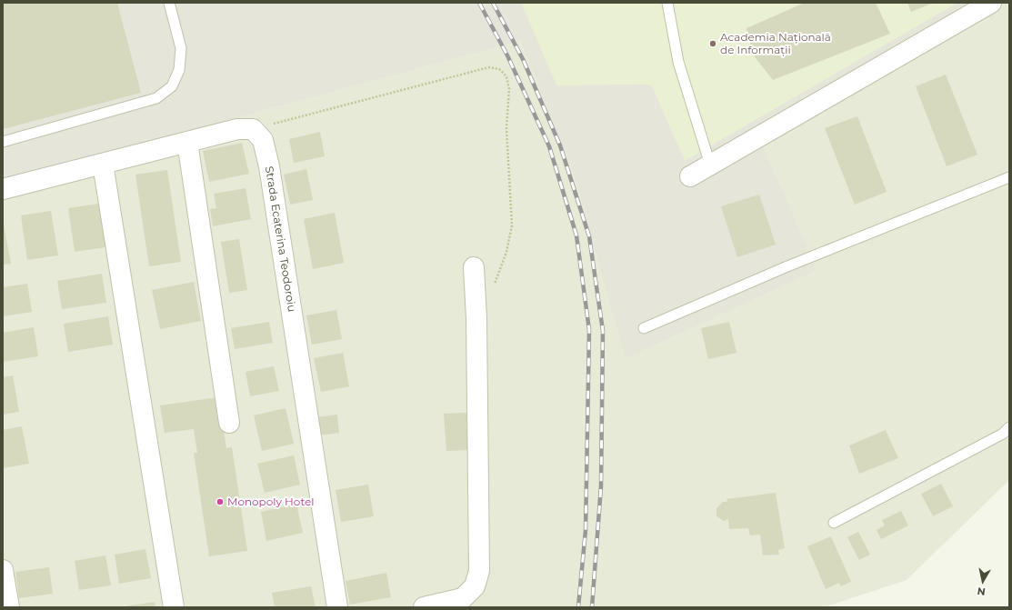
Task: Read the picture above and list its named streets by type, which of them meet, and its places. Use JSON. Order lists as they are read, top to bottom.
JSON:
{
  "streets": {
    "street": ["Strada Ecaterina Teodoroiu"]
  },
  "places": ["Academia Națională de Informații", "Monopoly Hotel"],
  "north": "bottom"
}
